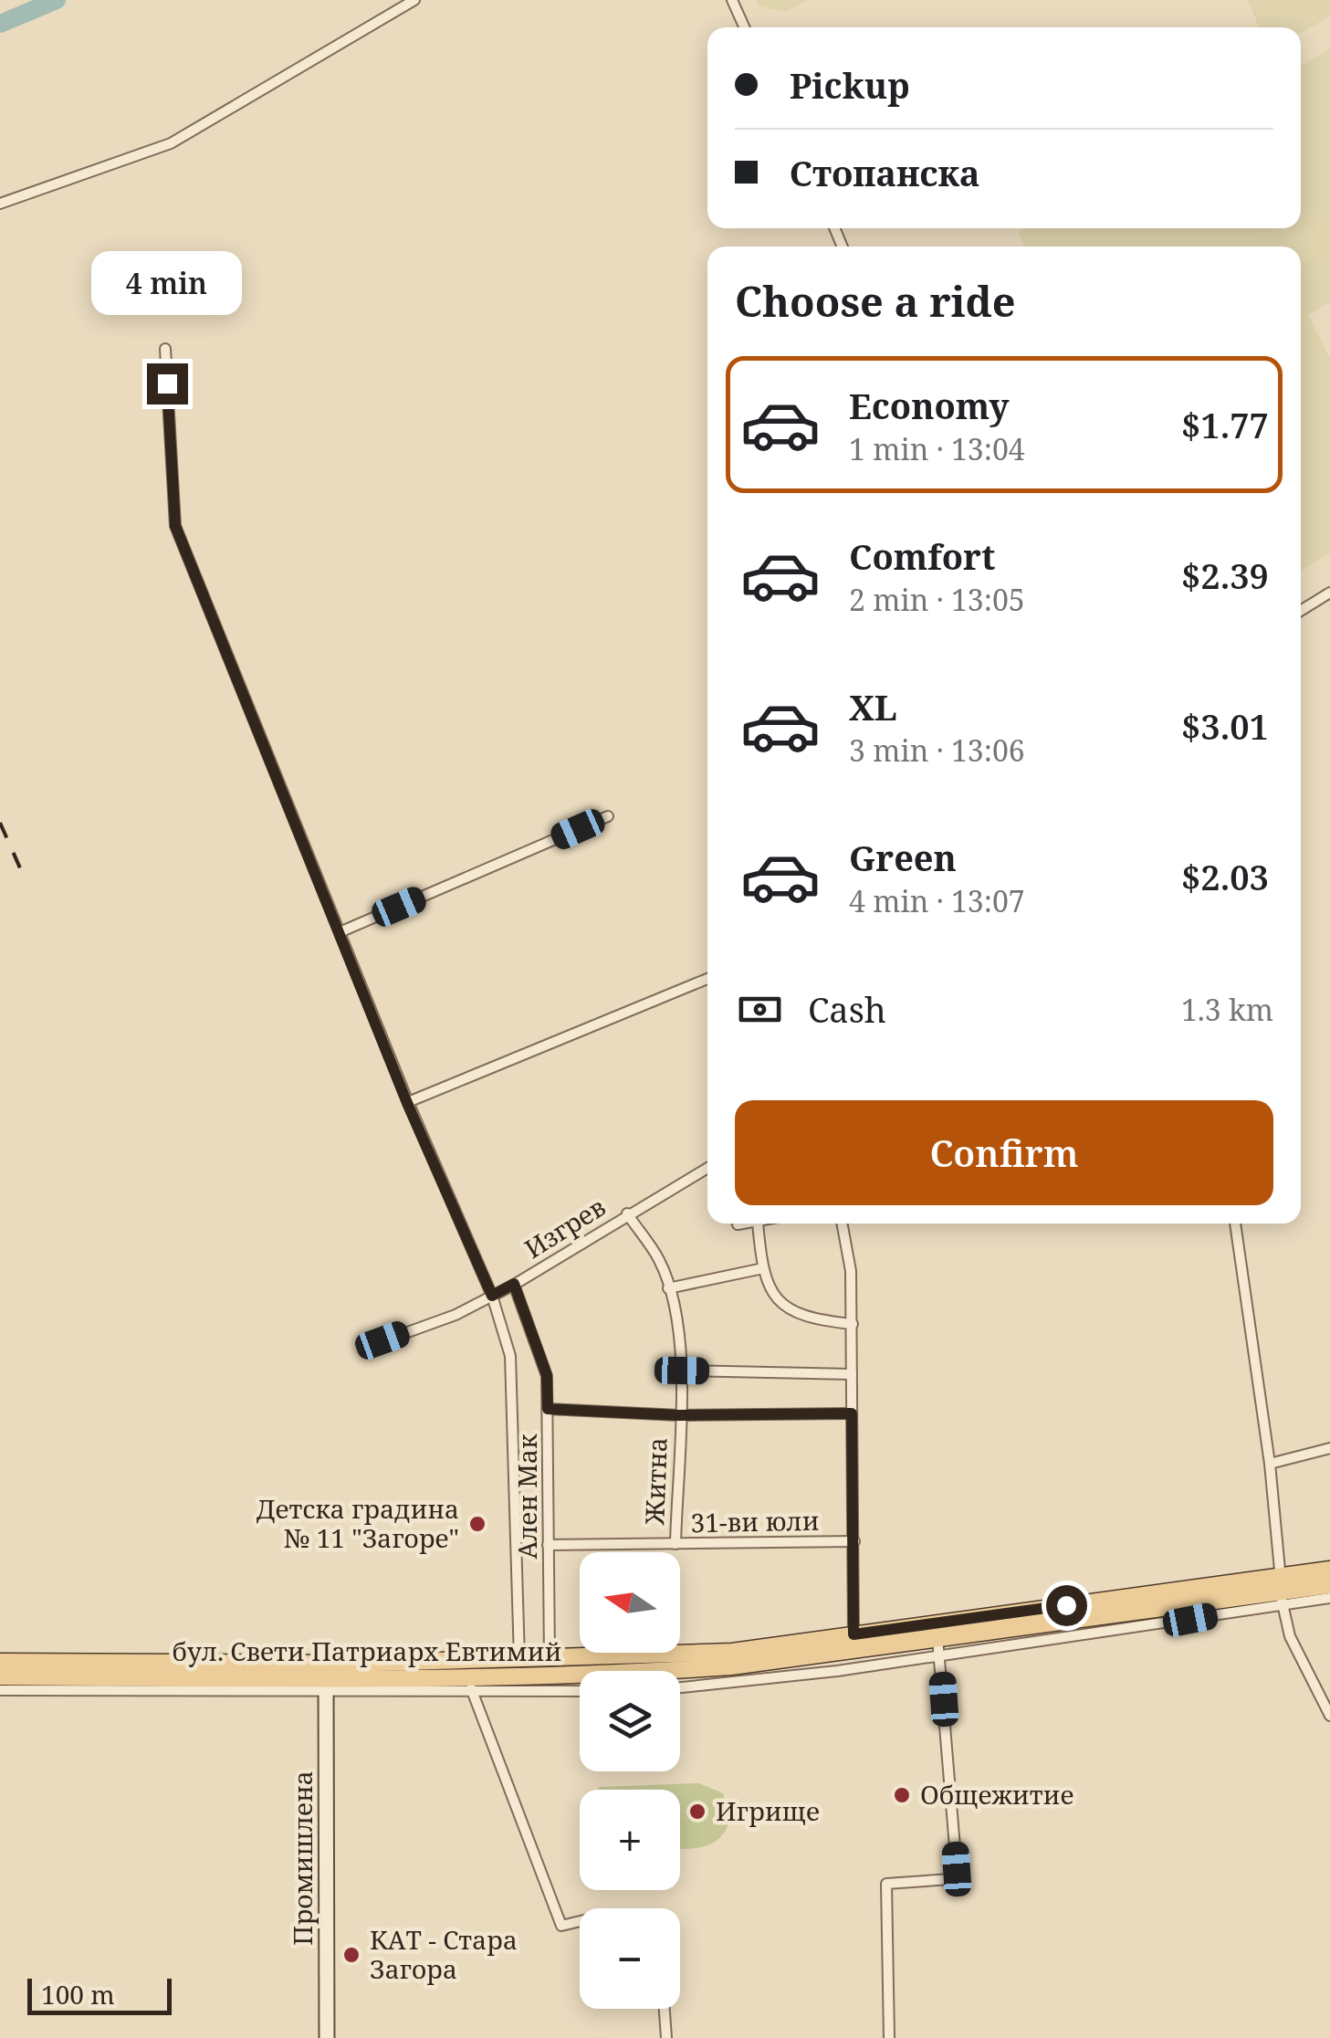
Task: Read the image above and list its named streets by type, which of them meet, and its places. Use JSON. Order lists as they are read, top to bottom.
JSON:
{
  "streets": {
    "main road": ["бул. Свети Патриарх Евтимий", "Промишлена"],
    "street": [
      "Изгрев",
      "Житна",
      "Ален Мак",
      "31-ви юли"
    ]
  },
  "crossings": [
    ["Изгрев", "Житна"],
    ["Изгрев", "Ален Мак"],
    ["Житна", "31-ви юли"],
    ["Ален Мак", "31-ви юли"],
    ["Ален Мак", "бул. Свети Патриарх Евтимий"],
    ["бул. Свети Патриарх Евтимий", "Промишлена"]
  ],
  "places": [
    "Детска градина № 11 \"Загоре\"",
    "Общежитие",
    "Игрище",
    "КАТ - Стара Загора"
  ],
  "scale_bar": "100 m",
  "north": "left",
  "page": {
    "banner": ["Pickup", "Стопанска"],
    "heading": "Choose a ride",
    "bubble": "4 min",
    "list": [
      {
        "name": "Economy",
        "note": "1 min · 13:04",
        "value": "$1.77"
      },
      {
        "name": "Comfort",
        "note": "2 min · 13:05",
        "value": "$2.39"
      },
      {
        "name": "XL",
        "note": "3 min · 13:06",
        "value": "$3.01"
      },
      {
        "name": "Green",
        "note": "4 min · 13:07",
        "value": "$2.03"
      }
    ],
    "pay": ["Cash", "1.3 km"],
    "buttons": "Confirm",
    "map_buttons": ["+", "−"],
    "scale": "100 m"
  }
}
